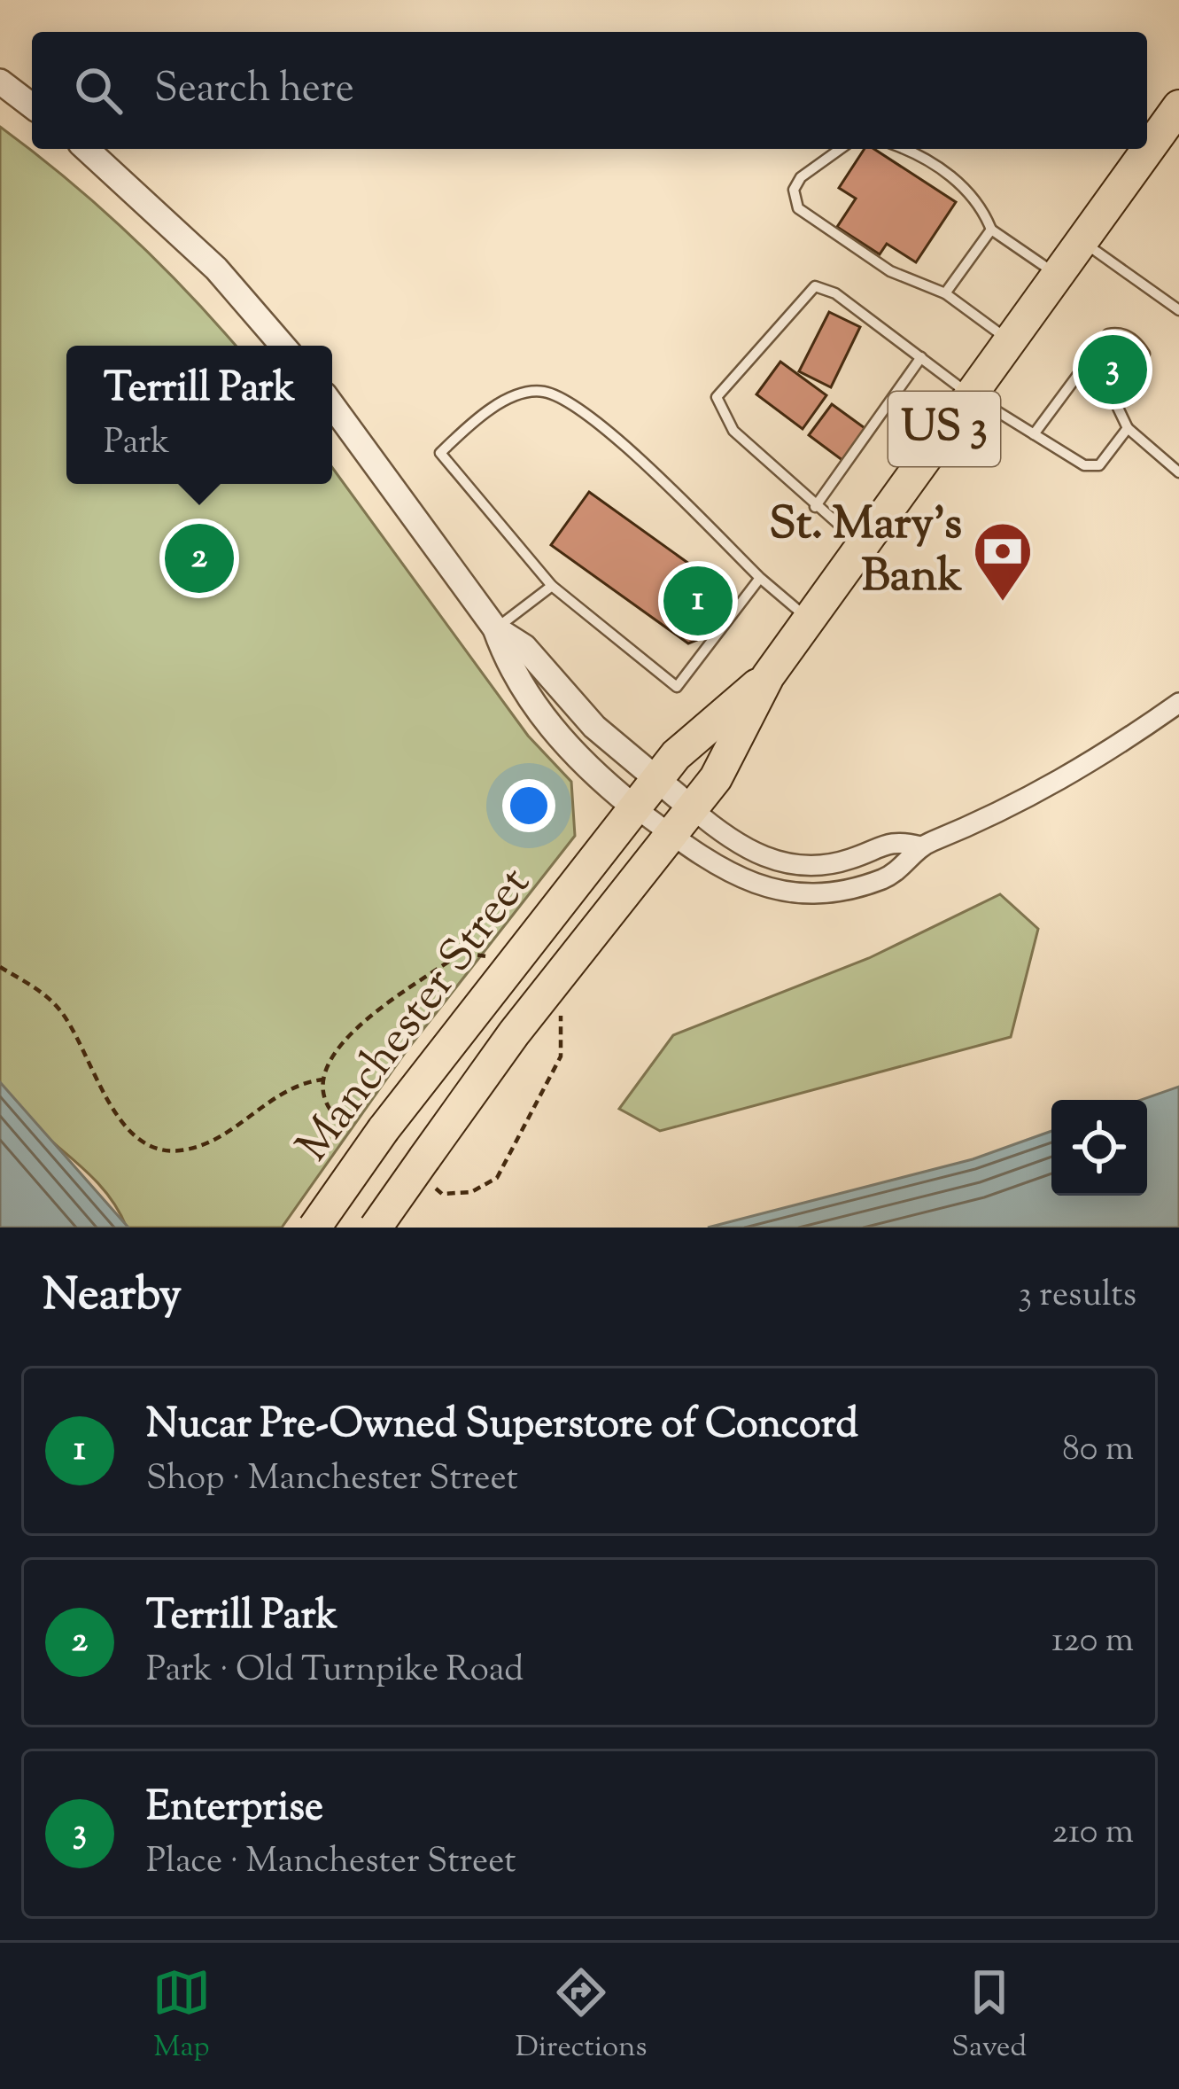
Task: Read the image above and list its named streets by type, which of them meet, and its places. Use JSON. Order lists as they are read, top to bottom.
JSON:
{
  "streets": {
    "main road": ["US 3", "Manchester Street"]
  },
  "places": {
    "bank": ["St. Mary's Bank"]
  },
  "page": {
    "search": "Search here",
    "pins": ["3", "2", "1"],
    "popup": ["Terrill Park", "Park"],
    "heading": ["Nearby", "3 results"],
    "list": [
      {
        "mark": "1",
        "name": "Nucar Pre-Owned Superstore of Concord",
        "note": "Shop · Manchester Street",
        "value": "80 m"
      },
      {
        "mark": "2",
        "name": "Terrill Park",
        "note": "Park · Old Turnpike Road",
        "value": "120 m"
      },
      {
        "mark": "3",
        "name": "Enterprise",
        "note": "Place · Manchester Street",
        "value": "210 m"
      }
    ],
    "nav": ["Map", "Directions", "Saved"]
  }
}
